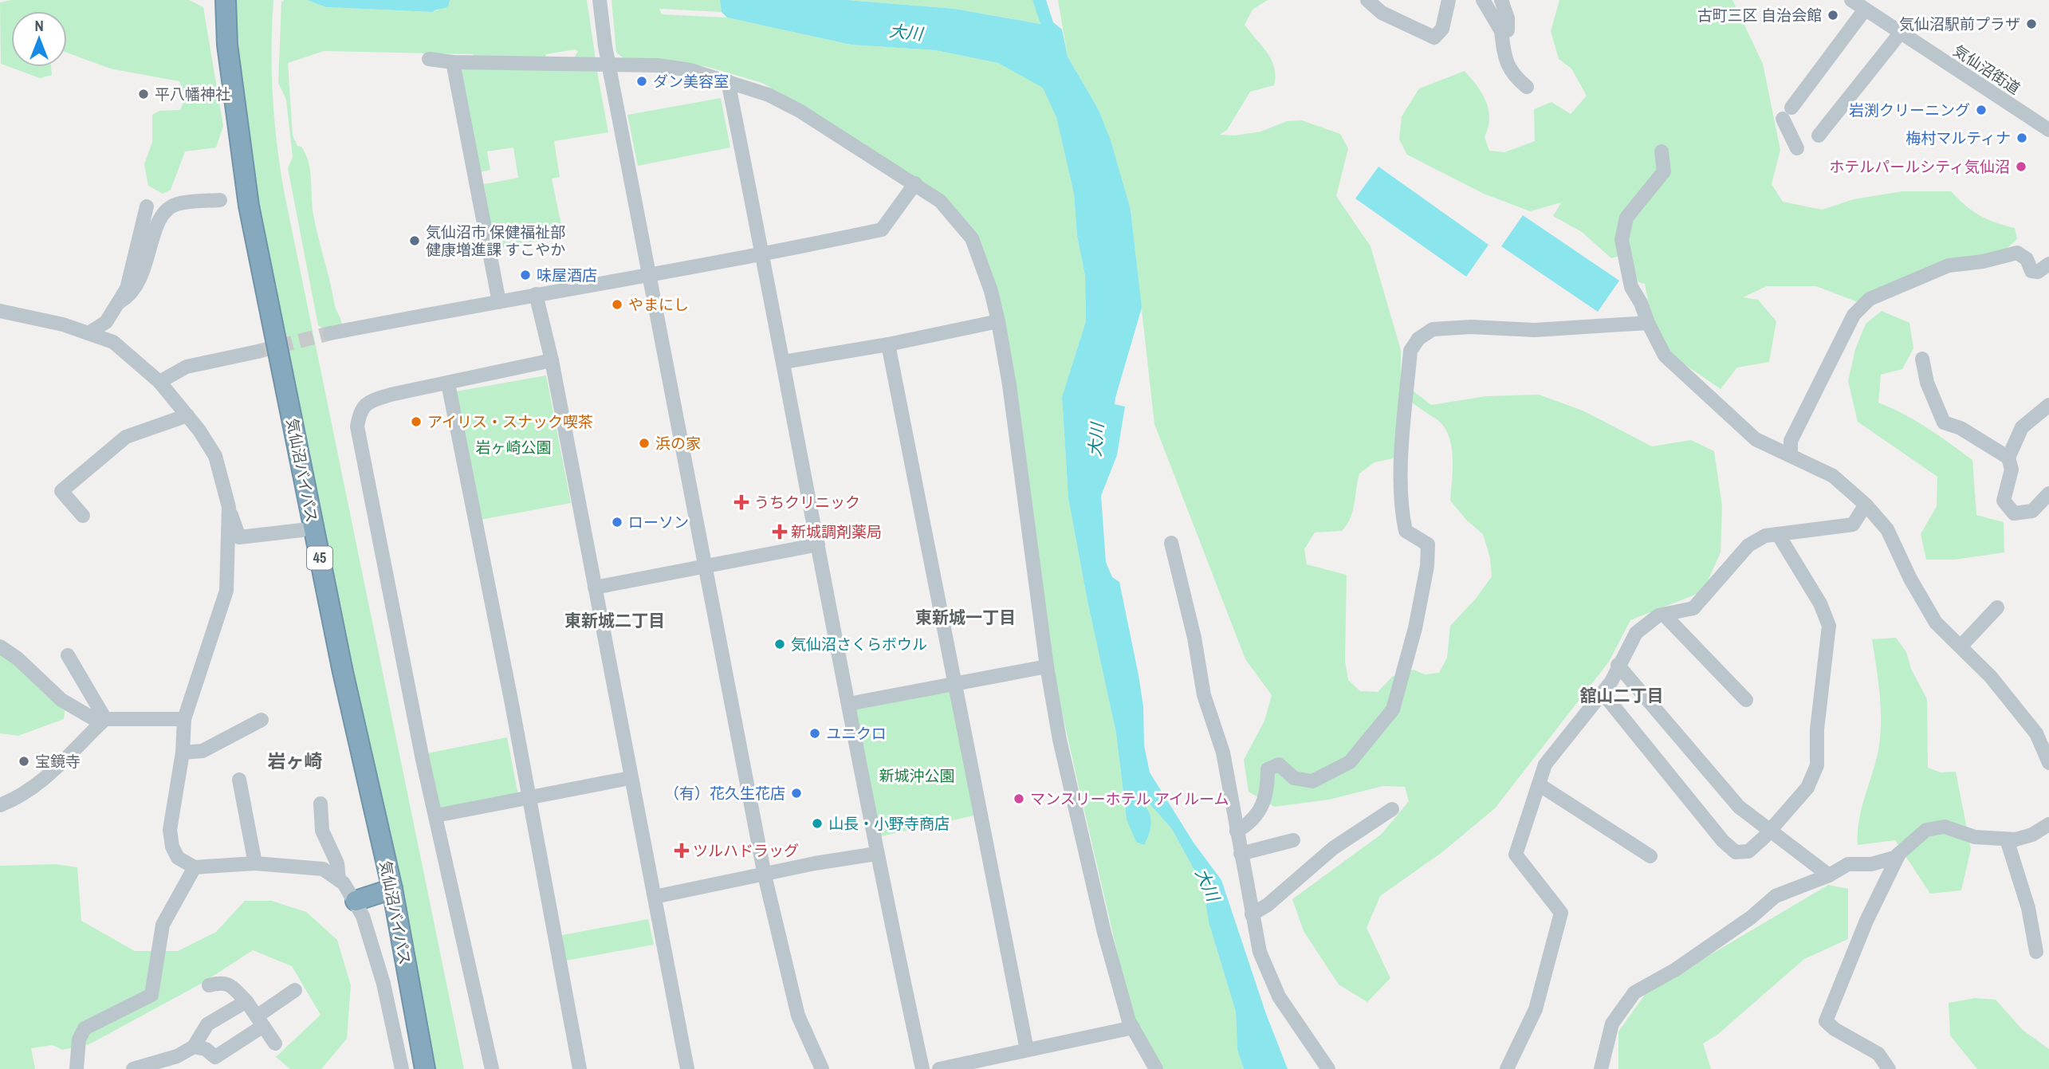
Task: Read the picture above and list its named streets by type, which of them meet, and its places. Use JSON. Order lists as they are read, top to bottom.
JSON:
{
  "streets": {
    "highway": ["気仙沼バイパス", "45"],
    "street": ["気仙沼街道"]
  },
  "districts": [
    "東新城一丁目",
    "東新城二丁目",
    "舘山二丁目",
    "岩ヶ崎"
  ],
  "water": ["大川"],
  "parks": ["岩ヶ崎公園", "新城沖公園"],
  "places": {
    "other": [
      "古町三区 自治会館",
      "気仙沼駅前プラザ",
      "ダン美容室",
      "平八幡神社",
      "岩渕クリーニング",
      "梅村マルティナ",
      "ホテルパールシティ気仙沼",
      "気仙沼市 保健福祉部 健康増進課 すこやか",
      "味屋酒店",
      "やまにし",
      "アイリス・スナック喫茶",
      "浜の家",
      "ローソン",
      "気仙沼さくらボウル",
      "ユニクロ",
      "宝鏡寺",
      "（有）花久生花店",
      "マンスリーホテル アイルーム",
      "山長・小野寺商店"
    ],
    "health": ["うちクリニック", "新城調剤薬局", "ツルハドラッグ"]
  },
  "north": "top"
}
